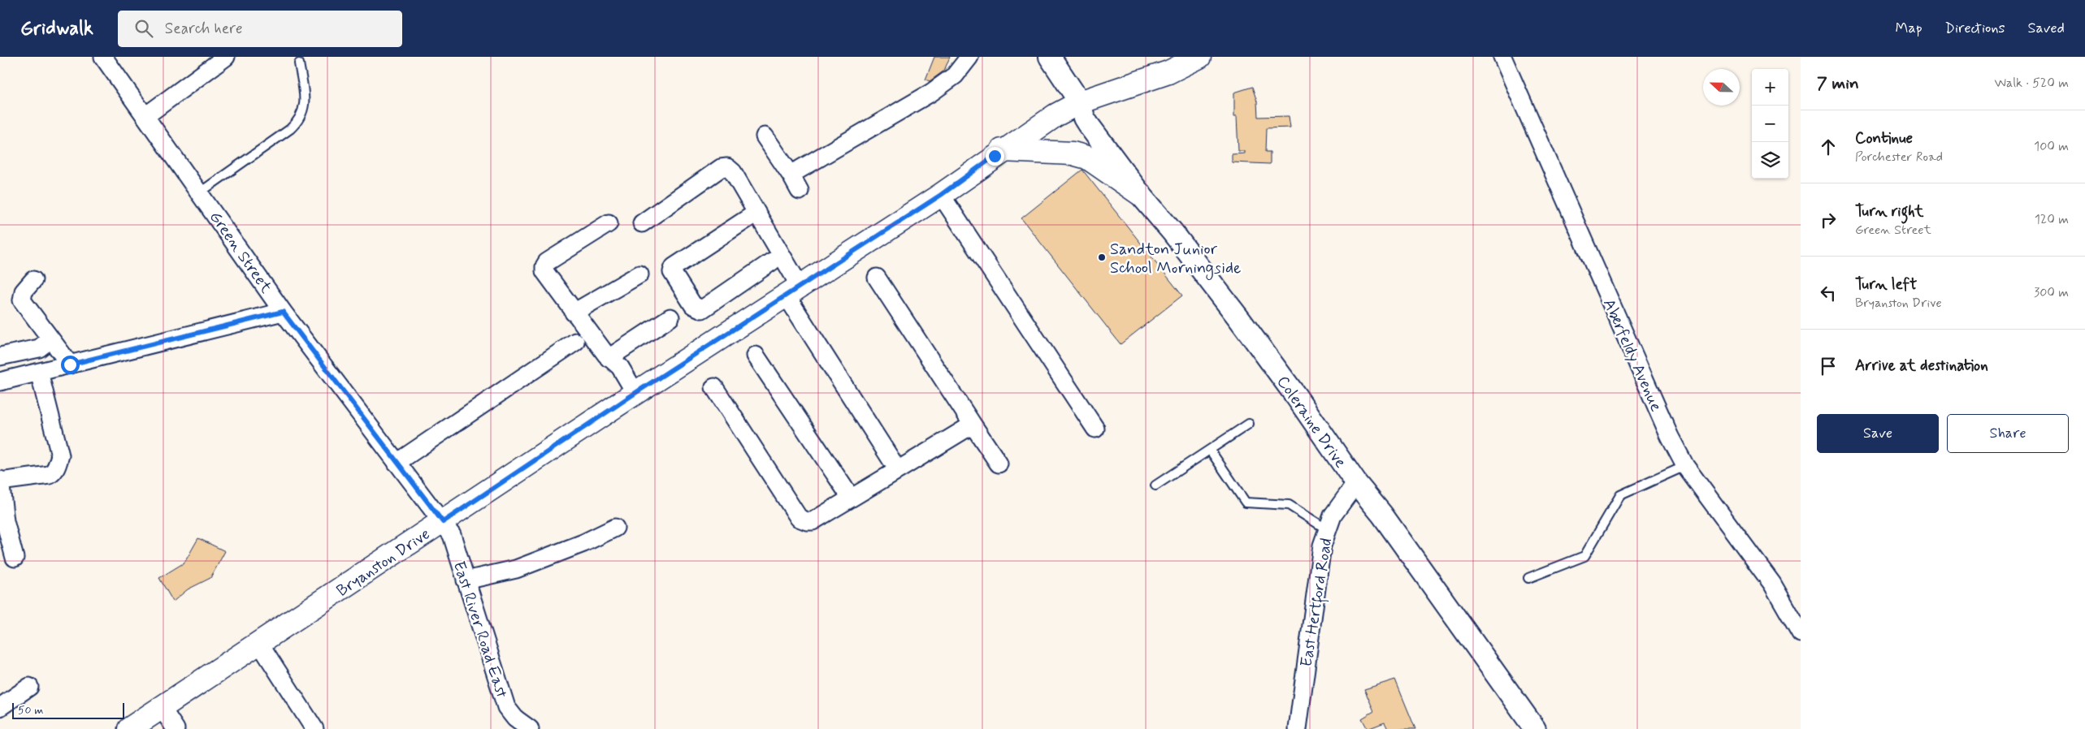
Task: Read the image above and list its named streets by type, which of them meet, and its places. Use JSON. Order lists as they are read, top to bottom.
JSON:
{
  "streets": {
    "main road": ["Bryanston Drive"],
    "street": [
      "Green Street",
      "Aberfeldy Avenue",
      "Coleraine Drive",
      "East Hertford Road",
      "East River Road East"
    ]
  },
  "crossings": [
    ["Green Street", "Bryanston Drive"],
    ["Green Street", "East River Road East"],
    ["Coleraine Drive", "Bryanston Drive"],
    ["Coleraine Drive", "East Hertford Road"],
    ["Bryanston Drive", "East River Road East"]
  ],
  "places": ["Sandton Junior School Morningside"],
  "scale_bar": "50 m",
  "north": "left",
  "page": {
    "header": "Gridwalk",
    "search": "Search here",
    "nav": ["Map", "Directions", "Saved"],
    "heading": ["7 min", "Walk · 520 m"],
    "map_buttons": ["+", "−"],
    "list": [
      ["Continue", "Porchester Road", "100 m"],
      ["Turn right", "Green Street", "120 m"],
      ["Turn left", "Bryanston Drive", "300 m"],
      "Arrive at destination"
    ],
    "buttons": ["Save", "Share"],
    "scale": "50 m"
  }
}
